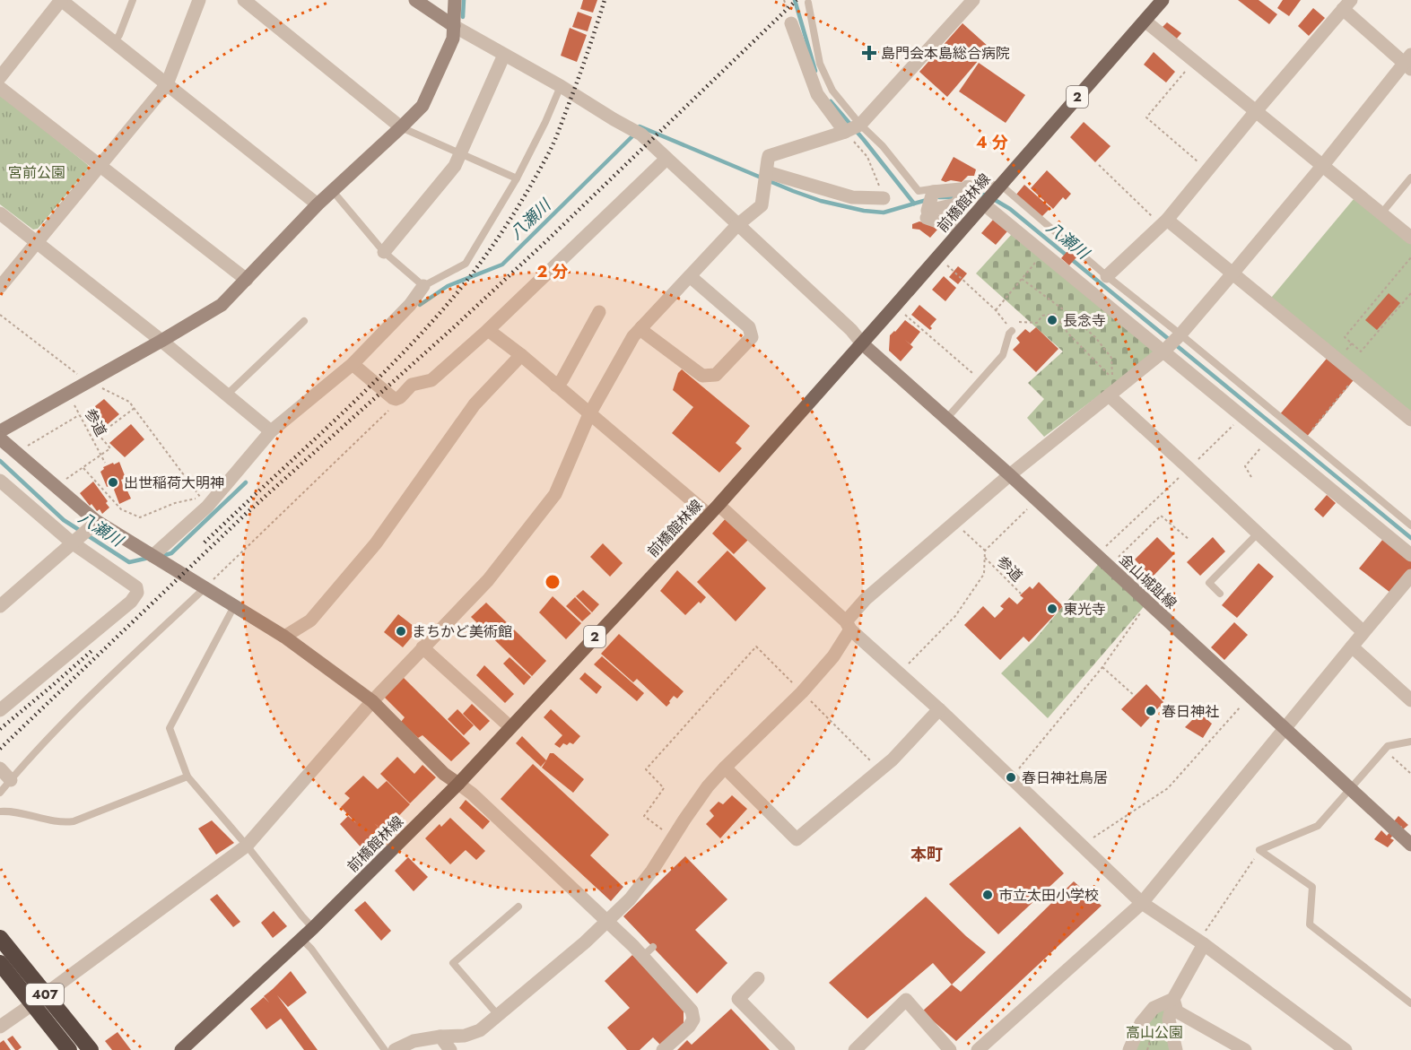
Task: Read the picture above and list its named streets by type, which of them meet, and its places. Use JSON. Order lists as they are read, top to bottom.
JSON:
{
  "streets": {
    "highway": ["407"],
    "main road": ["2", "前橋館林線"],
    "street": ["金山城趾線"],
    "path": ["参道"]
  },
  "crossings": [
    ["前橋館林線", "金山城趾線"]
  ],
  "districts": ["本町"],
  "water": ["八瀬川"],
  "parks": ["宮前公園", "高山公園"],
  "places": {
    "health": ["島門会本島総合病院"],
    "other": [
      "長念寺",
      "出世稲荷大明神",
      "東光寺",
      "まちかど美術館",
      "春日神社",
      "春日神社鳥居",
      "市立太田小学校"
    ]
  },
  "rings": ["4 分", "2 分"]
}
